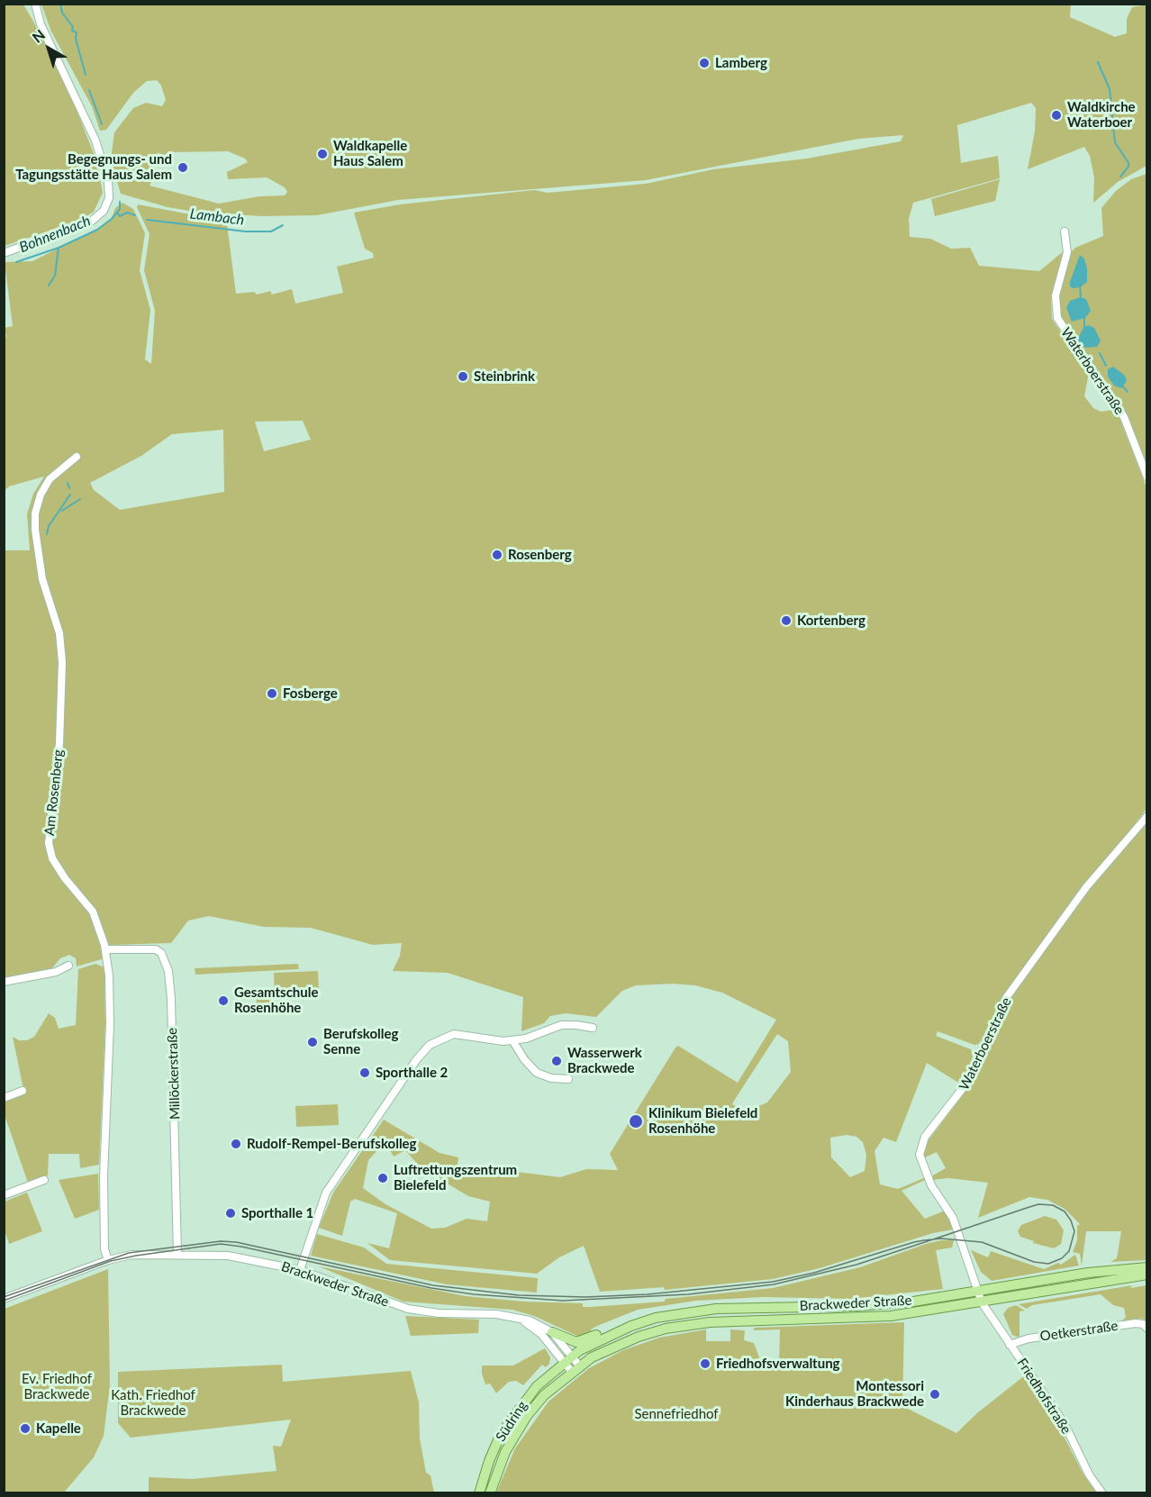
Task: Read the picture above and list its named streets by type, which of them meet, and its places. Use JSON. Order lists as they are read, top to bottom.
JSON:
{
  "streets": {
    "main road": ["Brackweder Straße", "Südring"],
    "street": [
      "Waterboerstraße",
      "Am Rosenberg",
      "Millöckerstraße",
      "Oetkerstraße",
      "Friedhofstraße"
    ]
  },
  "crossings": [
    ["Waterboerstraße", "Brackweder Straße"],
    ["Waterboerstraße", "Friedhofstraße"],
    ["Am Rosenberg", "Millöckerstraße"],
    ["Am Rosenberg", "Brackweder Straße"],
    ["Millöckerstraße", "Brackweder Straße"],
    ["Brackweder Straße", "Friedhofstraße"],
    ["Brackweder Straße", "Südring"],
    ["Oetkerstraße", "Friedhofstraße"]
  ],
  "water": ["Lambach", "Bohnenbach"],
  "parks": ["Ev. Friedhof Brackwede", "Kath. Friedhof Brackwede", "Sennefriedhof"],
  "places": [
    "Lamberg",
    "Waldkirche Waterboer",
    "Waldkapelle Haus Salem",
    "Begegnungs- und Tagungsstätte Haus Salem",
    "Steinbrink",
    "Rosenberg",
    "Kortenberg",
    "Fosberge",
    "Gesamtschule Rosenhöhe",
    "Berufskolleg Senne",
    "Wasserwerk Brackwede",
    "Sporthalle 2",
    "Klinikum Bielefeld Rosenhöhe",
    "Rudolf-Rempel-Berufskolleg",
    "Luftrettungszentrum Bielefeld",
    "Sporthalle 1",
    "Friedhofsverwaltung",
    "Montessori Kinderhaus Brackwede",
    "Kapelle"
  ],
  "north": "top left"
}
